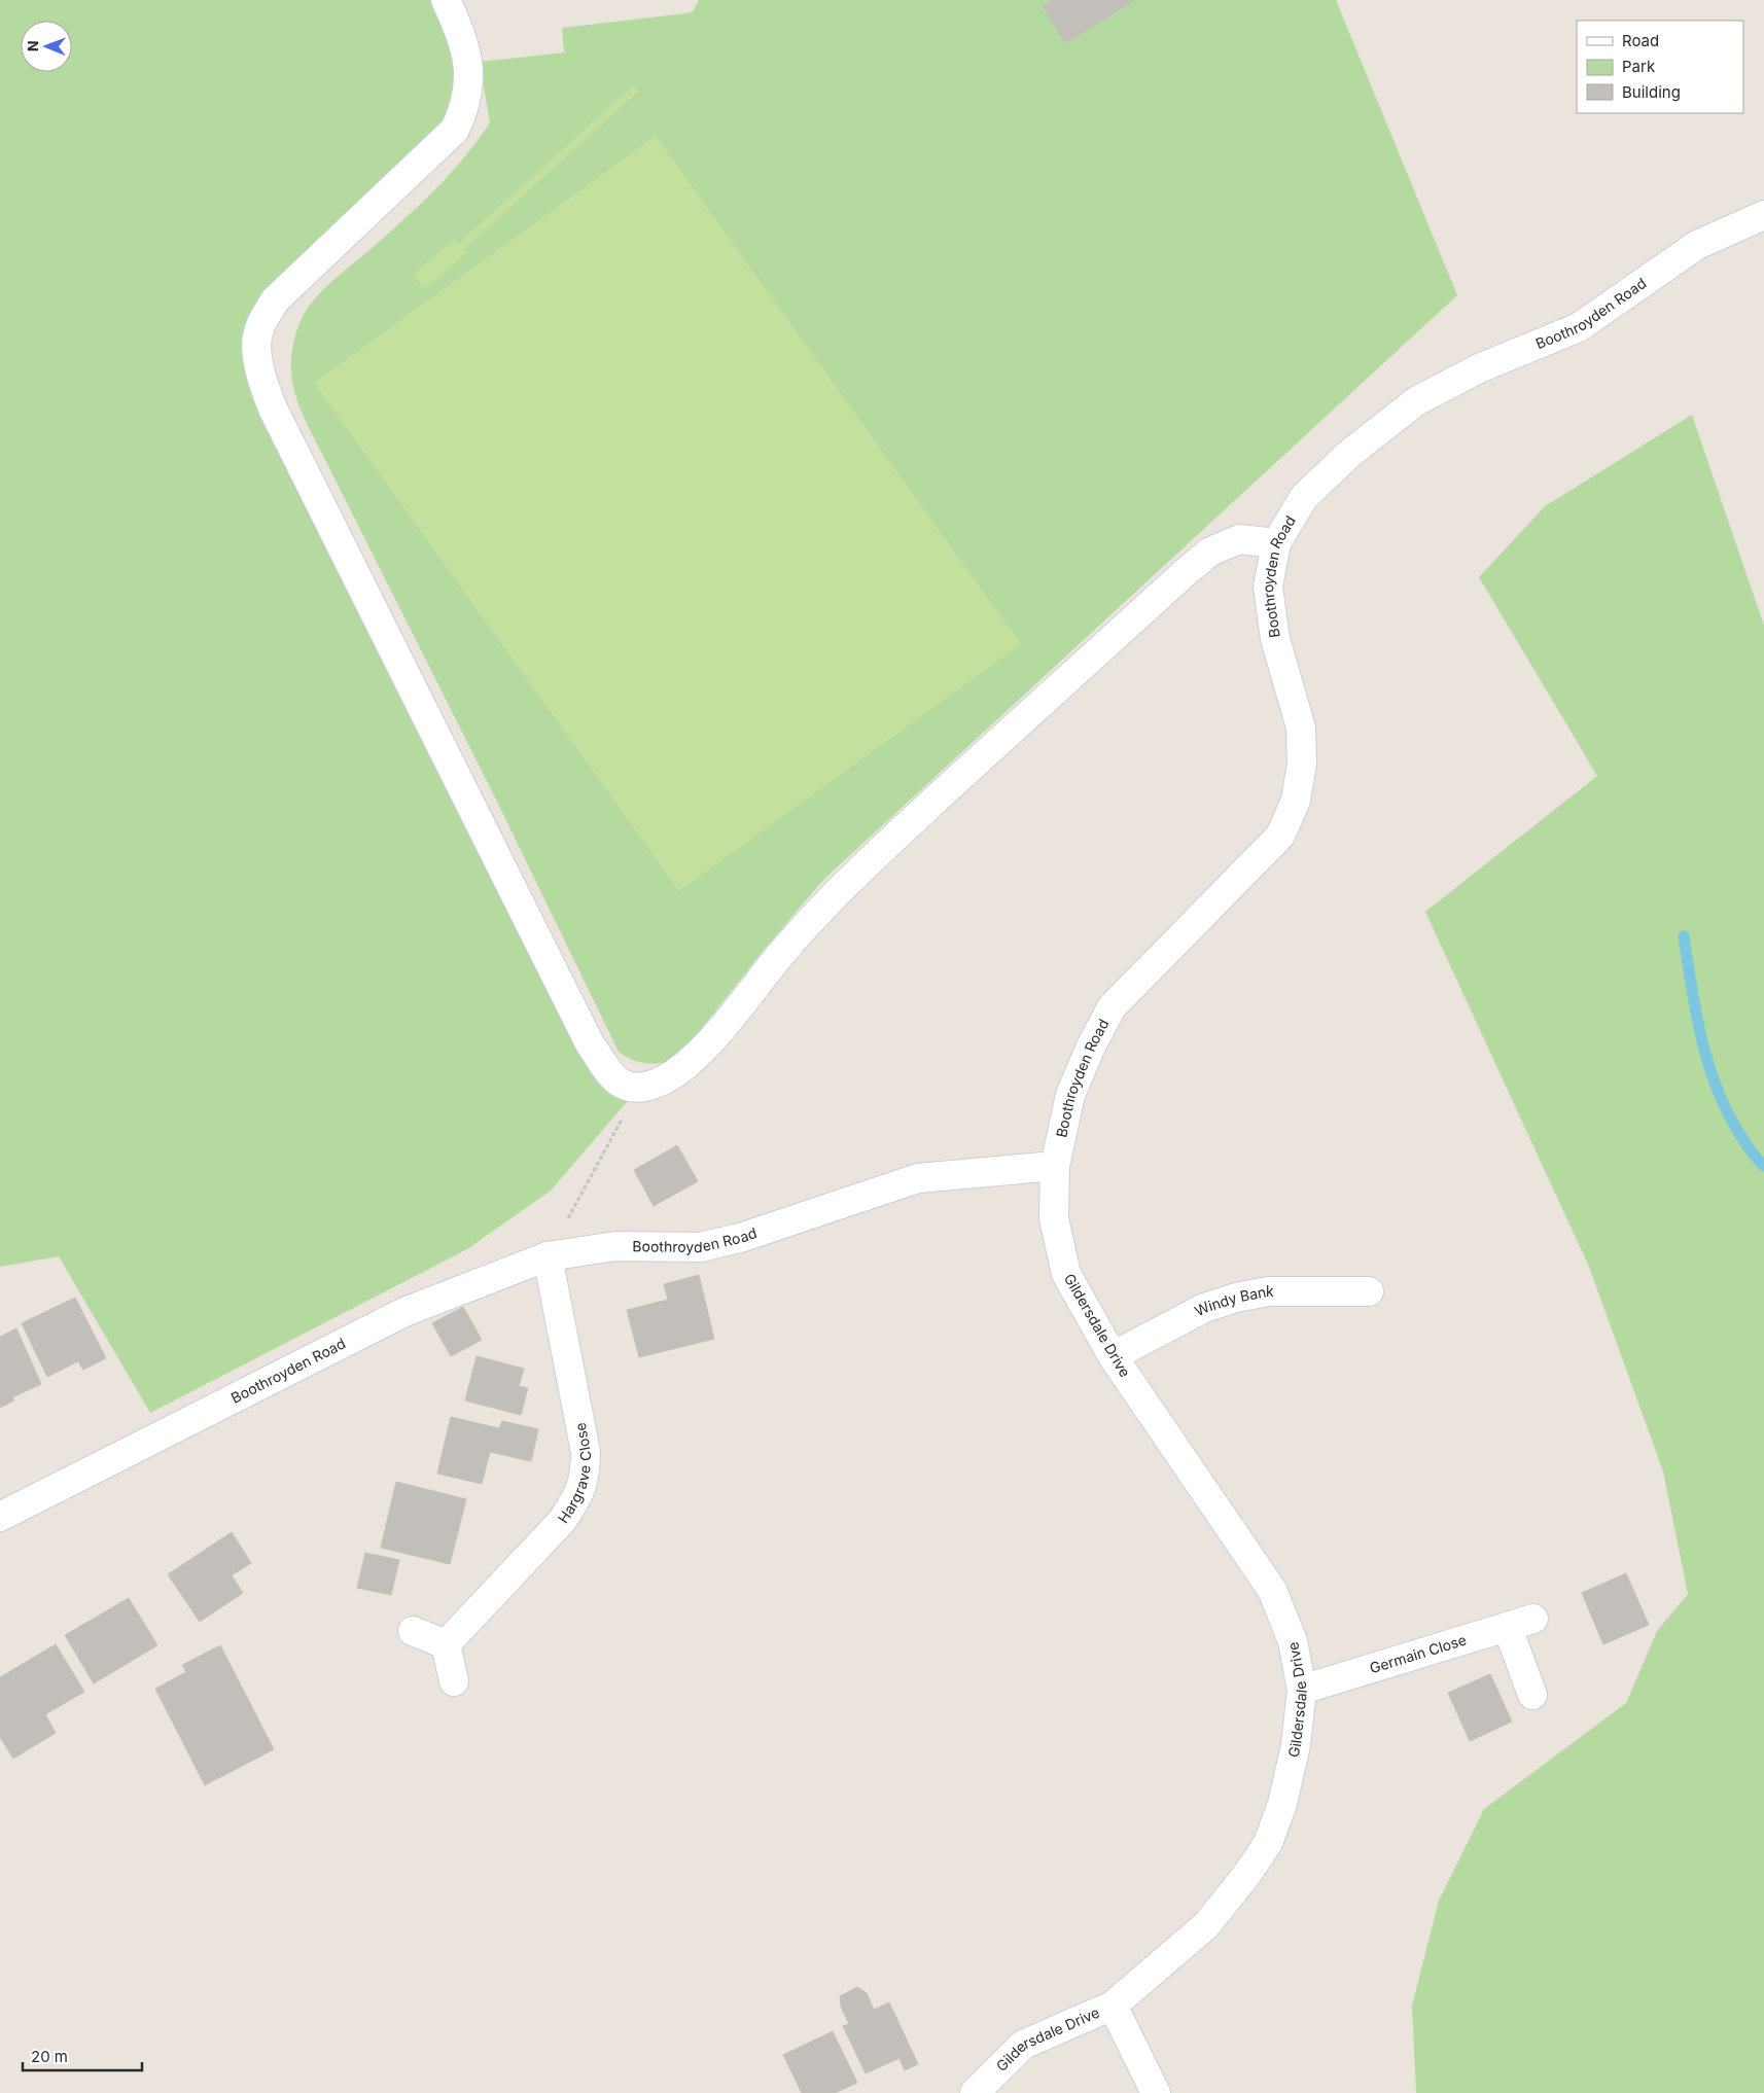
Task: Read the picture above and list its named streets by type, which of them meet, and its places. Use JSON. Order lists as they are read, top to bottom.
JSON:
{
  "streets": {
    "street": [
      "Boothroyden Road",
      "Windy Bank",
      "Gildersdale Drive",
      "Hargrave Close",
      "Germain Close"
    ]
  },
  "crossings": [
    ["Boothroyden Road", "Gildersdale Drive"],
    ["Boothroyden Road", "Hargrave Close"],
    ["Windy Bank", "Gildersdale Drive"],
    ["Gildersdale Drive", "Germain Close"]
  ],
  "legend": ["Road", "Park", "Building"],
  "scale_bar": "20 m",
  "north": "left"
}
